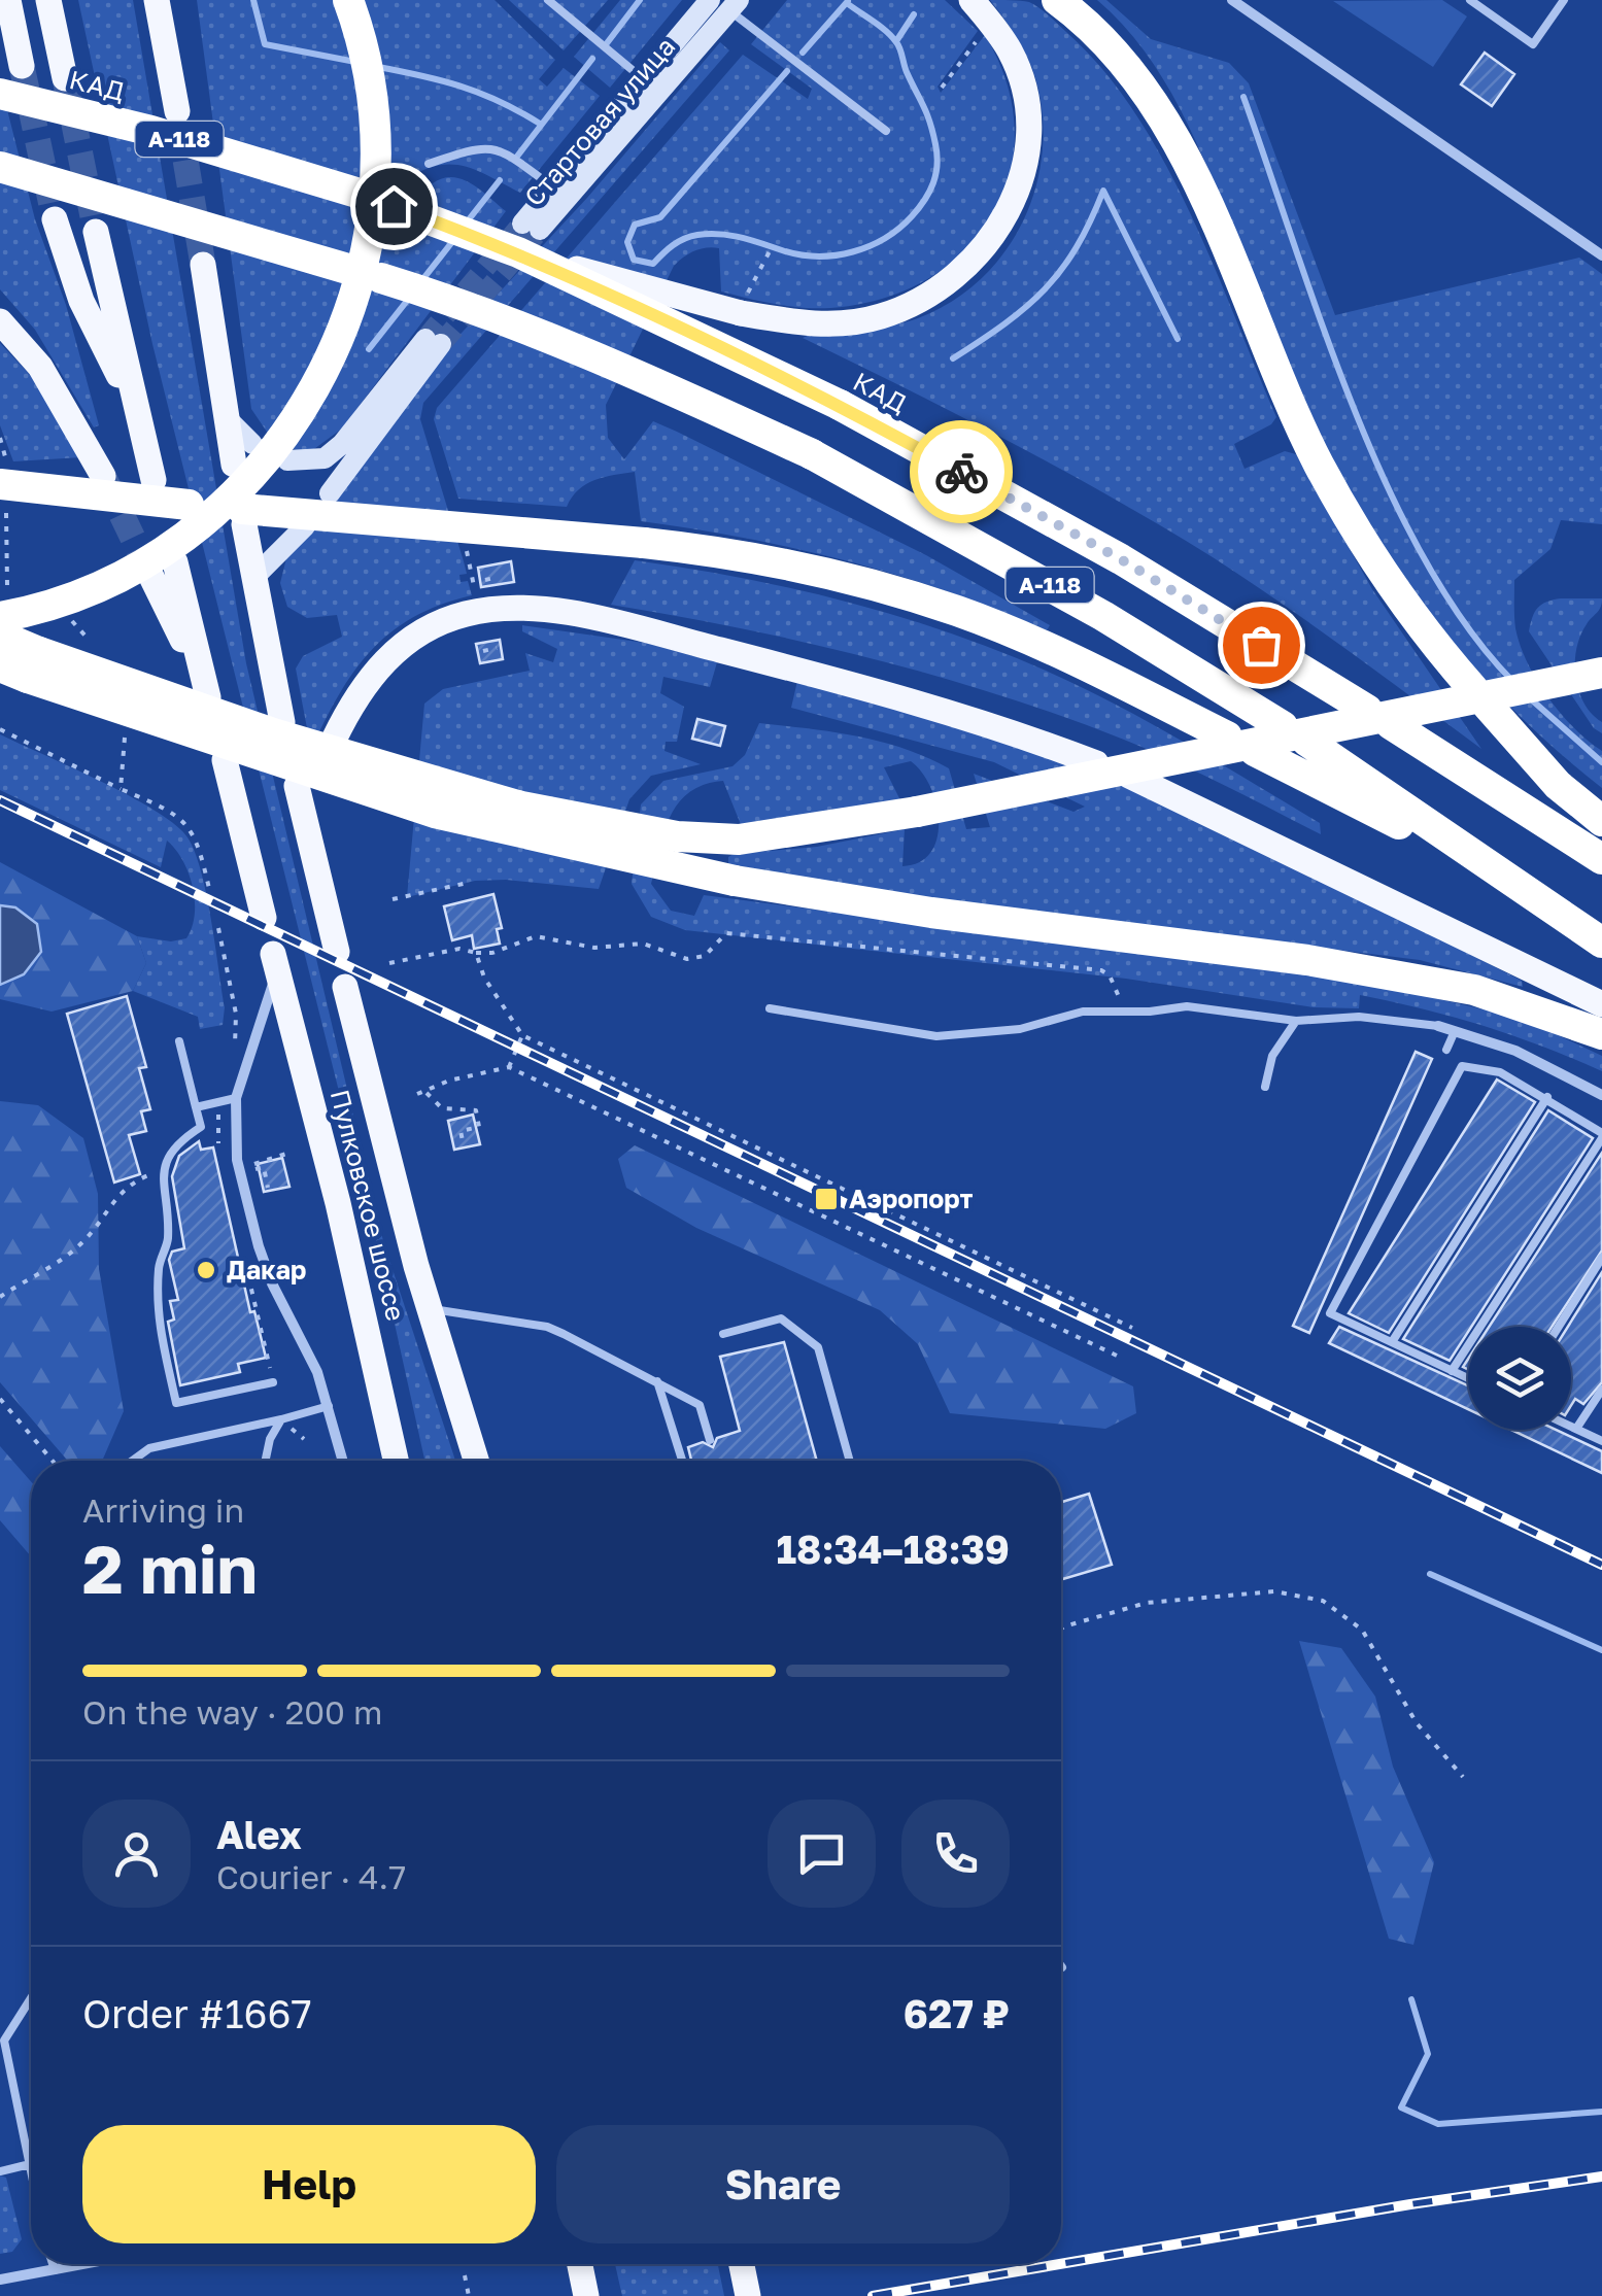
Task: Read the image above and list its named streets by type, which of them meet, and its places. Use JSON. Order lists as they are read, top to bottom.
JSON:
{
  "streets": {
    "highway": ["КАД", "А-118"],
    "main road": ["Пулковское шоссе"],
    "street": ["Стартовая улица"]
  },
  "crossings": [
    ["КАД", "Стартовая улица"]
  ],
  "places": {
    "transit": ["Аэропорт"],
    "other": ["Дакар"]
  },
  "page": {
    "heading": ["2 min", "Arriving in", "18:34–18:39"],
    "panel": [
      "Alex",
      "Courier · 4.7",
      "Order #1667",
      "627 ₽"
    ],
    "bar": "On the way · 200 m",
    "buttons": ["Help", "Share"]
  }
}
